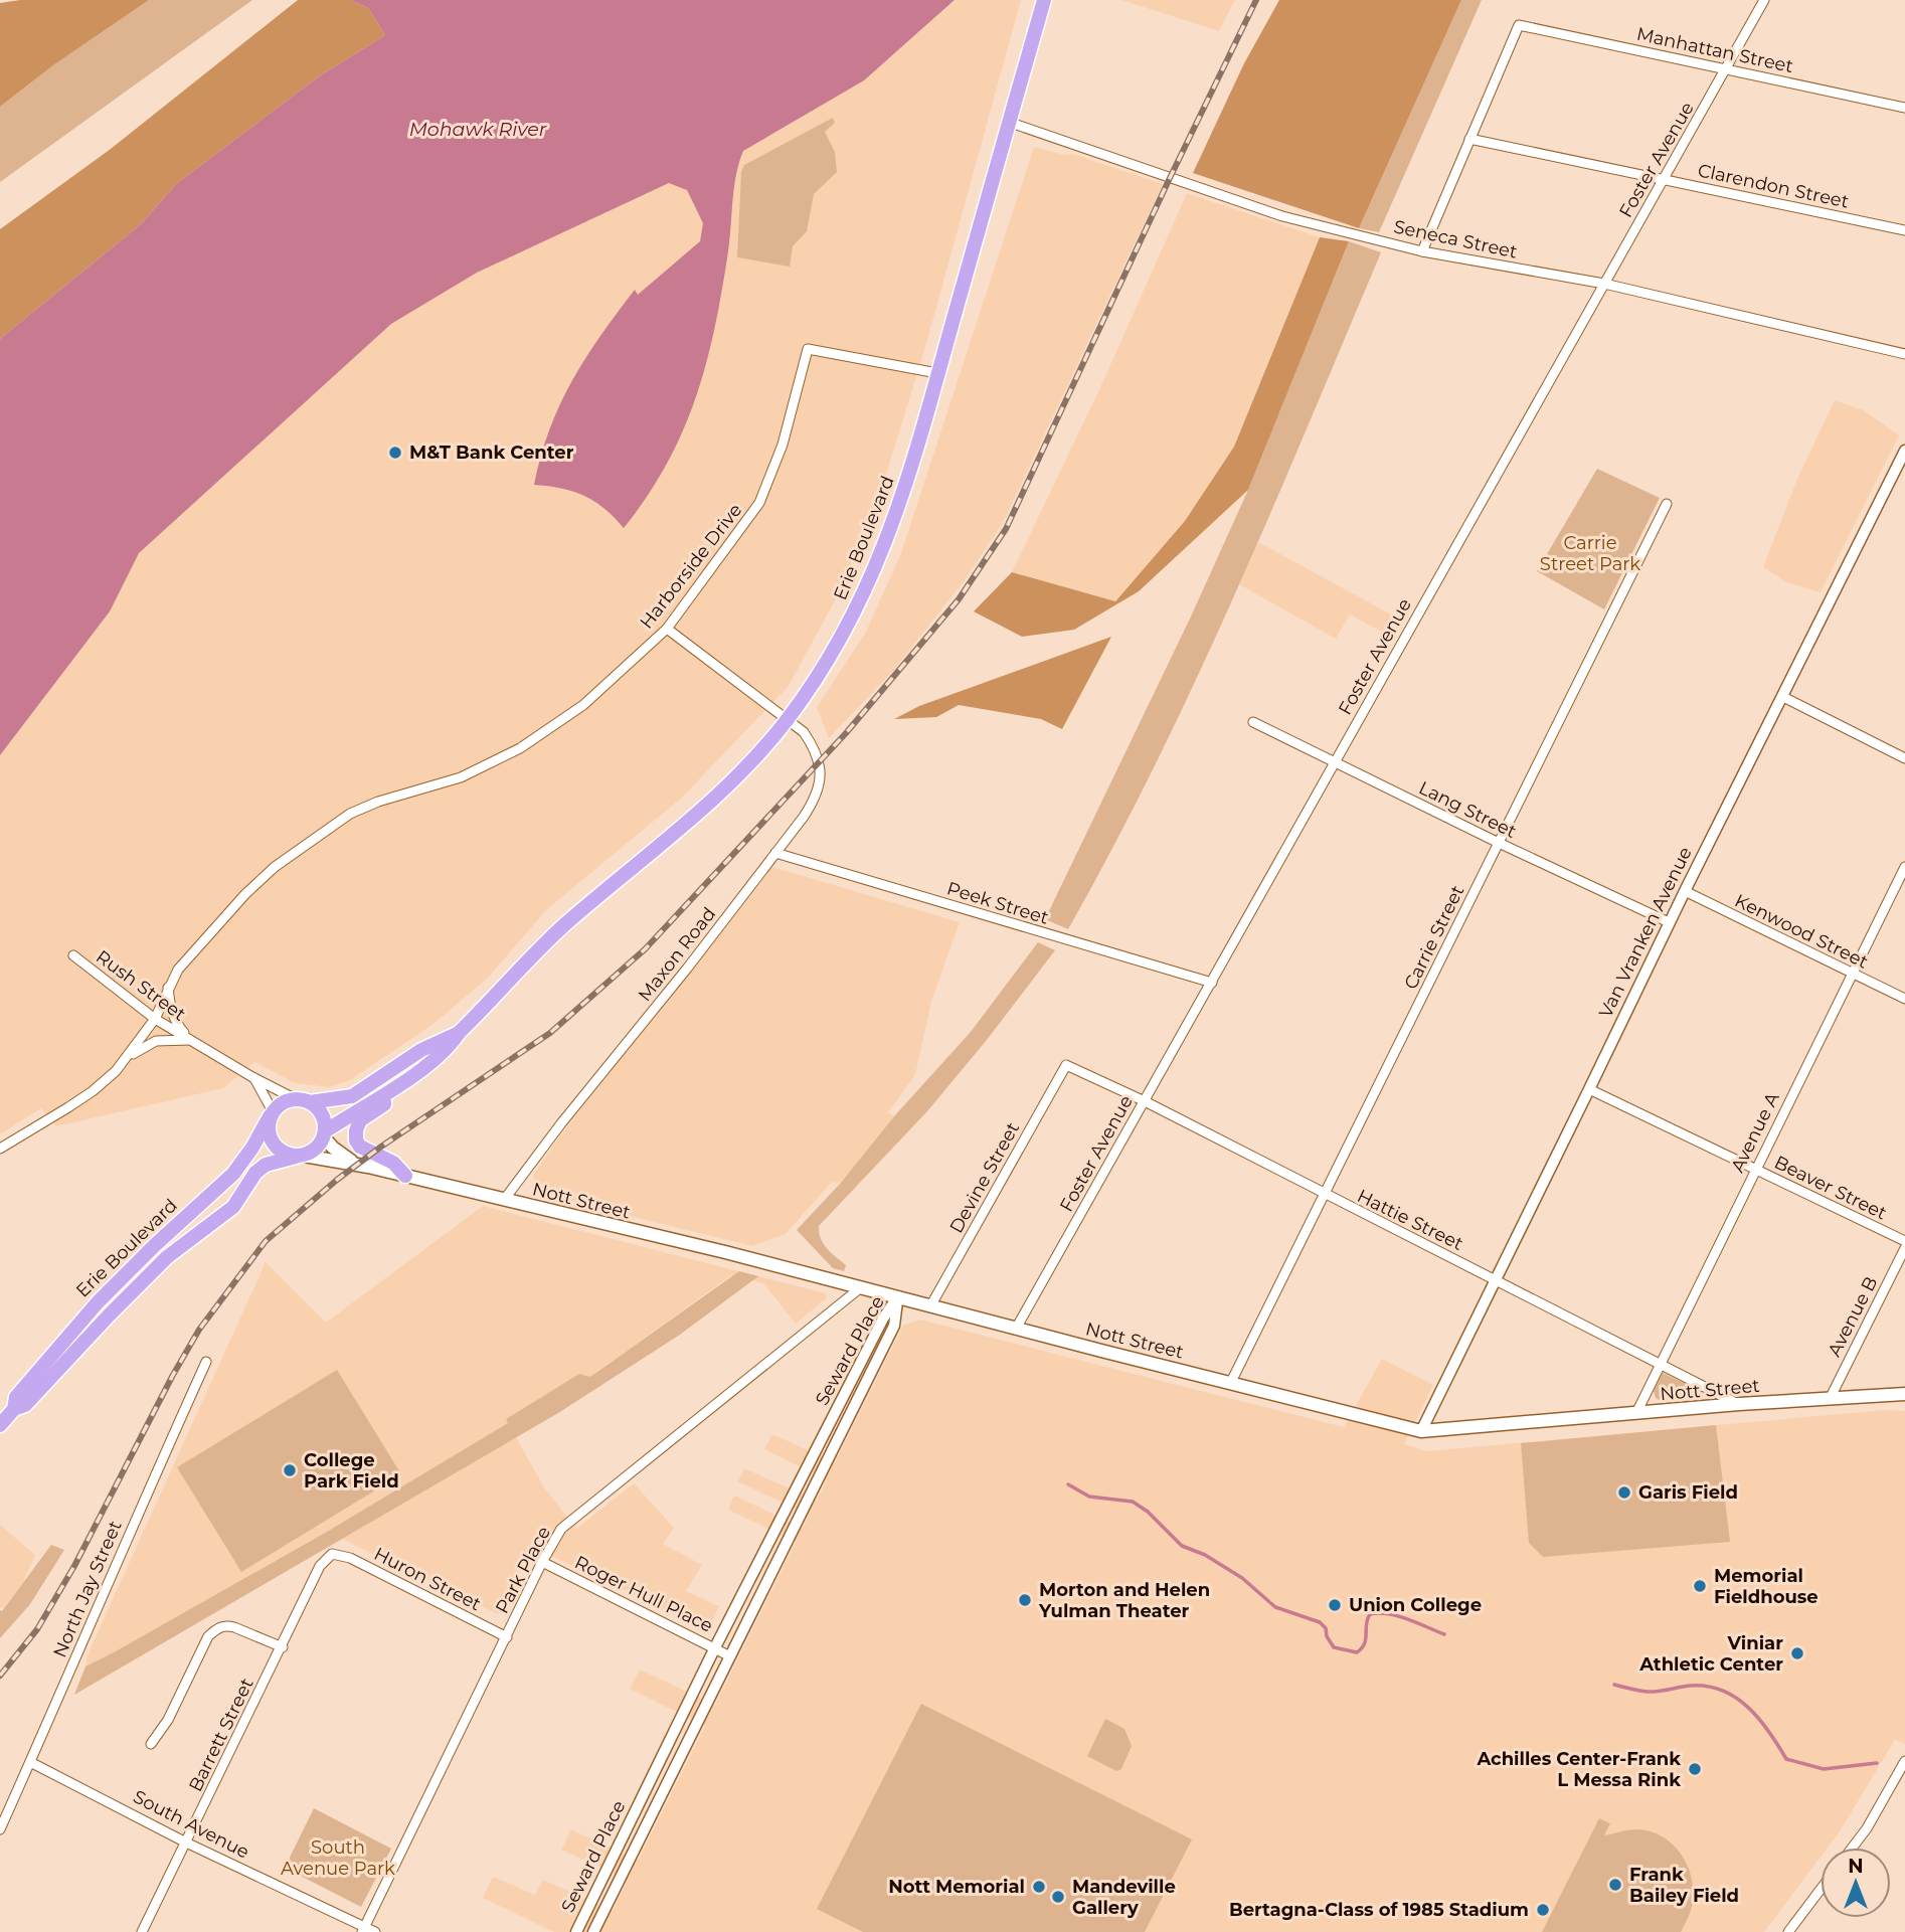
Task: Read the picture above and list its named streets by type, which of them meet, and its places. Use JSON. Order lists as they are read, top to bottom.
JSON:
{
  "streets": {
    "highway": ["Erie Boulevard"],
    "main road": ["Nott Street"],
    "street": [
      "Manhattan Street",
      "Foster Avenue",
      "Clarendon Street",
      "Seneca Street",
      "Harborside Drive",
      "Lang Street",
      "Peek Street",
      "Kenwood Street",
      "Van Vranken Avenue",
      "Carrie Street",
      "Maxon Road",
      "Rush Street",
      "Avenue A",
      "Devine Street",
      "Beaver Street",
      "Hattie Street",
      "Avenue B",
      "Seward Place",
      "Park Place",
      "Huron Street",
      "North Jay Street",
      "Roger Hull Place",
      "Barrett Street",
      "South Avenue"
    ]
  },
  "crossings": [
    ["Manhattan Street", "Foster Avenue"],
    ["Manhattan Street", "Clarendon Street"],
    ["Foster Avenue", "Clarendon Street"],
    ["Foster Avenue", "Seneca Street"],
    ["Foster Avenue", "Lang Street"],
    ["Foster Avenue", "Peek Street"],
    ["Foster Avenue", "Nott Street"],
    ["Foster Avenue", "Hattie Street"],
    ["Seneca Street", "Erie Boulevard"],
    ["Erie Boulevard", "Harborside Drive"],
    ["Erie Boulevard", "Maxon Road"],
    ["Erie Boulevard", "Rush Street"],
    ["Erie Boulevard", "Nott Street"],
    ["Harborside Drive", "Maxon Road"],
    ["Harborside Drive", "Rush Street"],
    ["Lang Street", "Van Vranken Avenue"],
    ["Lang Street", "Carrie Street"],
    ["Peek Street", "Maxon Road"],
    ["Kenwood Street", "Van Vranken Avenue"],
    ["Kenwood Street", "Avenue A"],
    ["Van Vranken Avenue", "Beaver Street"],
    ["Van Vranken Avenue", "Nott Street"],
    ["Van Vranken Avenue", "Hattie Street"],
    ["Carrie Street", "Nott Street"],
    ["Carrie Street", "Hattie Street"],
    ["Maxon Road", "Nott Street"],
    ["Rush Street", "Nott Street"],
    ["Avenue A", "Beaver Street"],
    ["Avenue A", "Nott Street"],
    ["Avenue A", "Hattie Street"],
    ["Devine Street", "Nott Street"],
    ["Devine Street", "Hattie Street"],
    ["Nott Street", "Hattie Street"],
    ["Nott Street", "Avenue B"],
    ["Nott Street", "Seward Place"],
    ["Nott Street", "Park Place"],
    ["Seward Place", "Roger Hull Place"],
    ["Park Place", "Huron Street"],
    ["Park Place", "Roger Hull Place"],
    ["Park Place", "South Avenue"],
    ["Huron Street", "Barrett Street"],
    ["North Jay Street", "South Avenue"],
    ["Barrett Street", "South Avenue"]
  ],
  "water": ["Mohawk River"],
  "parks": ["Carrie Street Park", "South Avenue Park"],
  "places": [
    "M&T Bank Center",
    "College Park Field",
    "Garis Field",
    "Memorial Fieldhouse",
    "Morton and Helen Yulman Theater",
    "Union College",
    "Viniar Athletic Center",
    "Achilles Center-Frank L Messa Rink",
    "Frank Bailey Field",
    "Nott Memorial",
    "Mandeville Gallery",
    "Bertagna-Class of 1985 Stadium"
  ],
  "north": "top"
}
